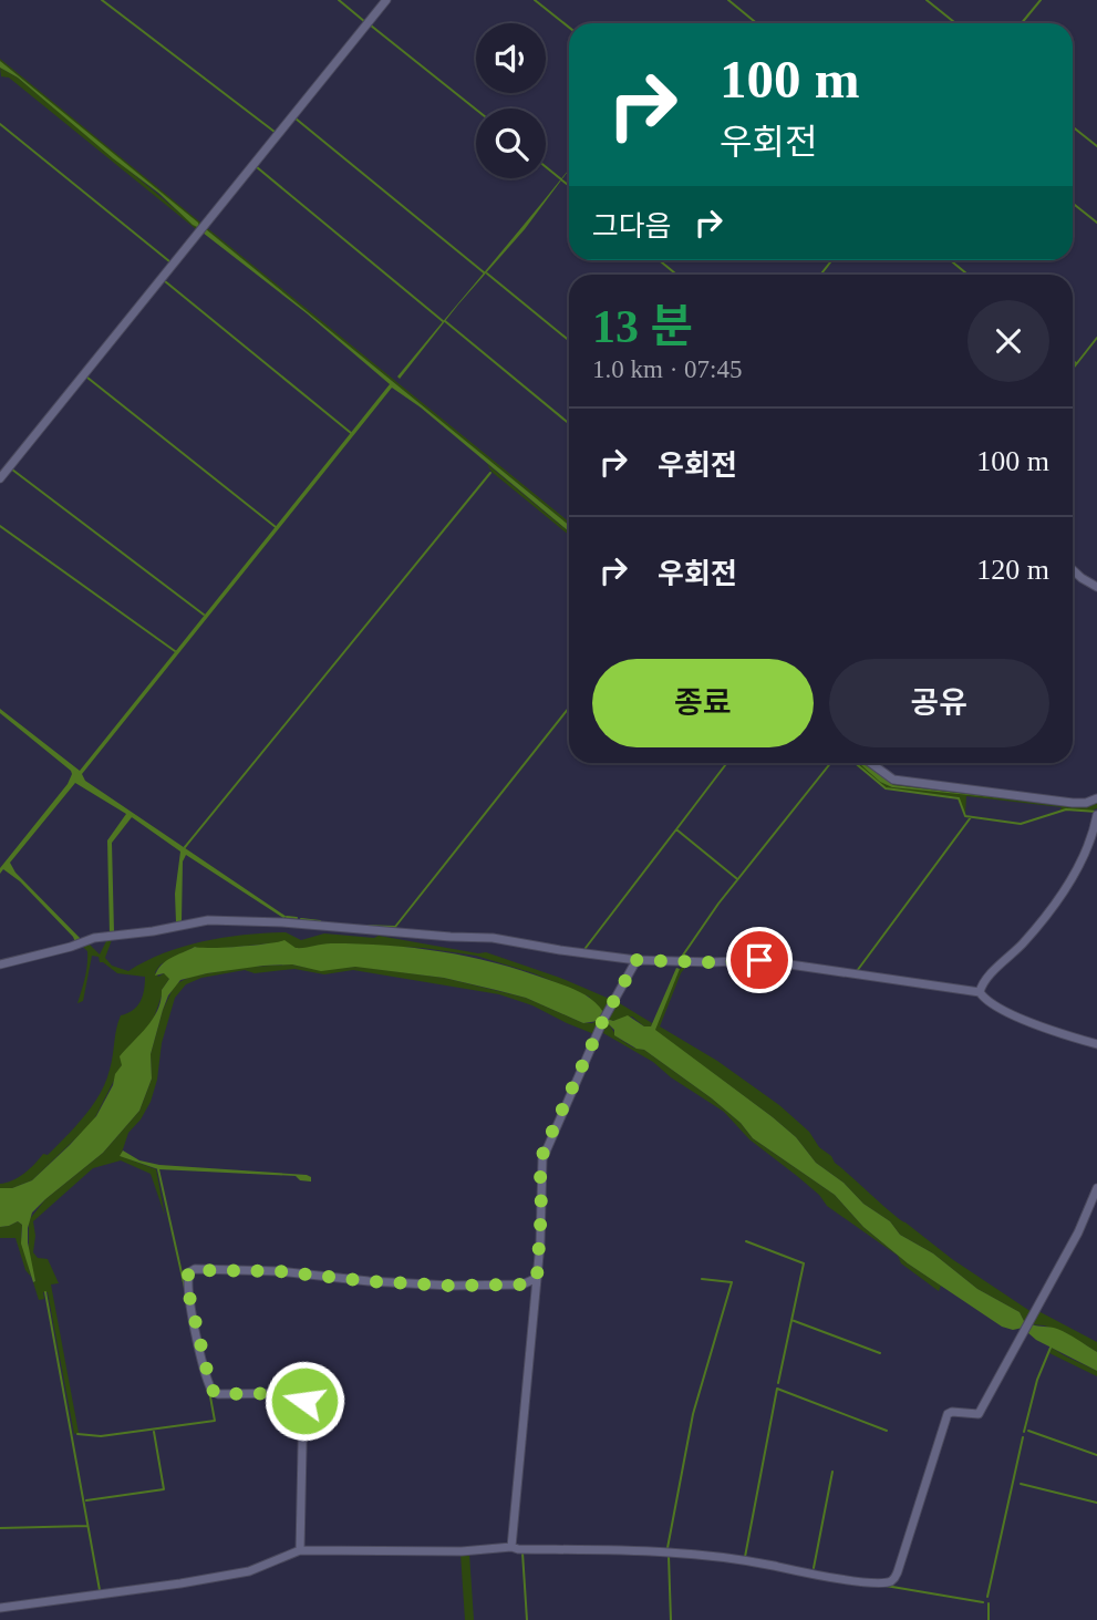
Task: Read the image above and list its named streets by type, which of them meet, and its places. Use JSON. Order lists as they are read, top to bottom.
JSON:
{
  "page": {
    "turn": ["100 m", "우회전"],
    "then": "그다음",
    "heading": ["13 분", "1.0 km · 07:45"],
    "list": [
      {
        "name": "우회전",
        "value": "100 m"
      },
      {
        "name": "우회전",
        "value": "120 m"
      }
    ],
    "buttons": ["종료", "공유"]
  }
}
